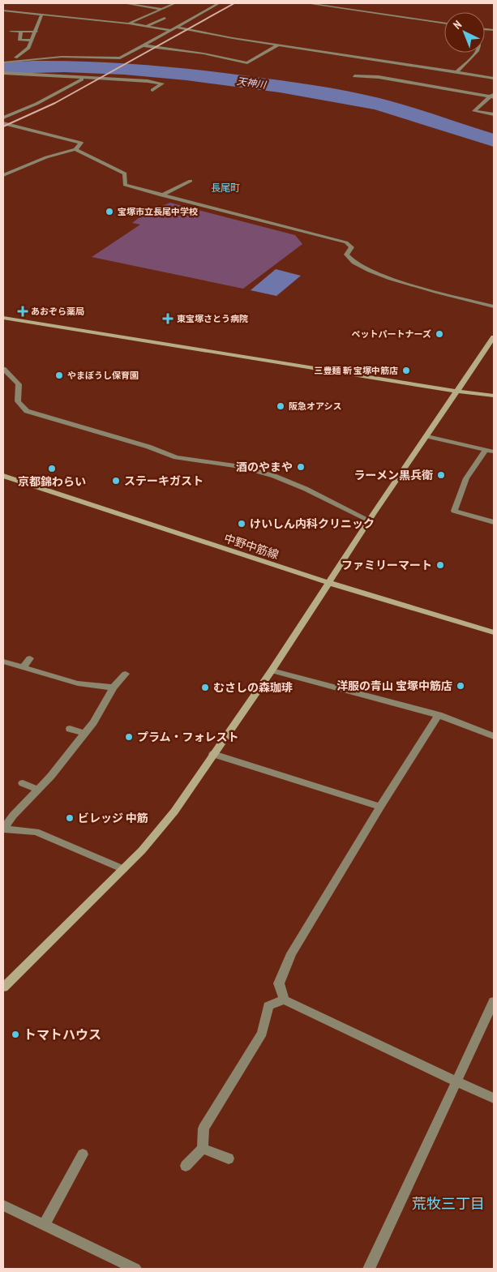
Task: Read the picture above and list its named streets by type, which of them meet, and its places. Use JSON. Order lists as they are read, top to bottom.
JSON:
{
  "streets": {
    "street": ["中野中筋線"]
  },
  "districts": ["長尾町", "荒牧三丁目"],
  "water": ["天神川"],
  "places": {
    "other": [
      "宝塚市立長尾中学校",
      "ペットパートナーズ",
      "三豊麺 斬 宝塚中筋店",
      "やまぼうし保育園",
      "阪急オアシス",
      "酒のやまや",
      "京都錦わらい",
      "ラーメン黒兵衛",
      "ステーキガスト",
      "けいしん内科クリニック",
      "ファミリーマート",
      "洋服の青山 宝塚中筋店",
      "むさしの森珈琲",
      "プラム・フォレスト",
      "ビレッジ 中筋",
      "トマトハウス"
    ],
    "health": ["あおぞら薬局", "東宝塚さとう病院"]
  },
  "north": "top left"
}
